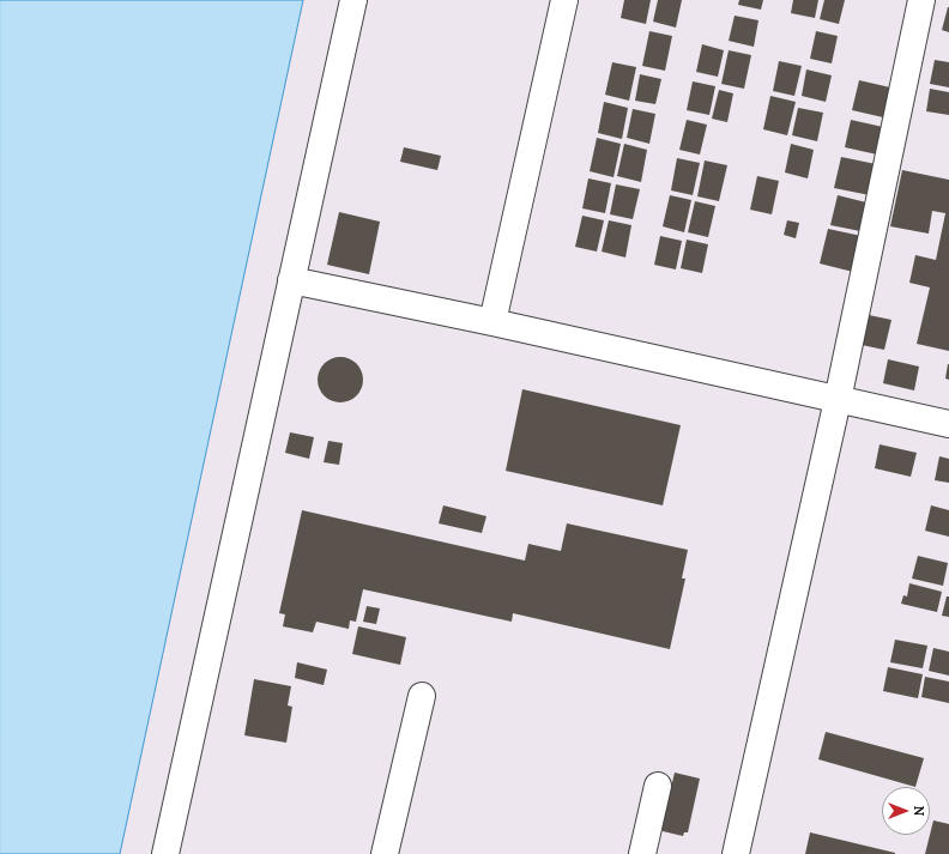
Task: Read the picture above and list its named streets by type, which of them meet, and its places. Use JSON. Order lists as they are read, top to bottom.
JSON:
{
  "north": "right"
}
